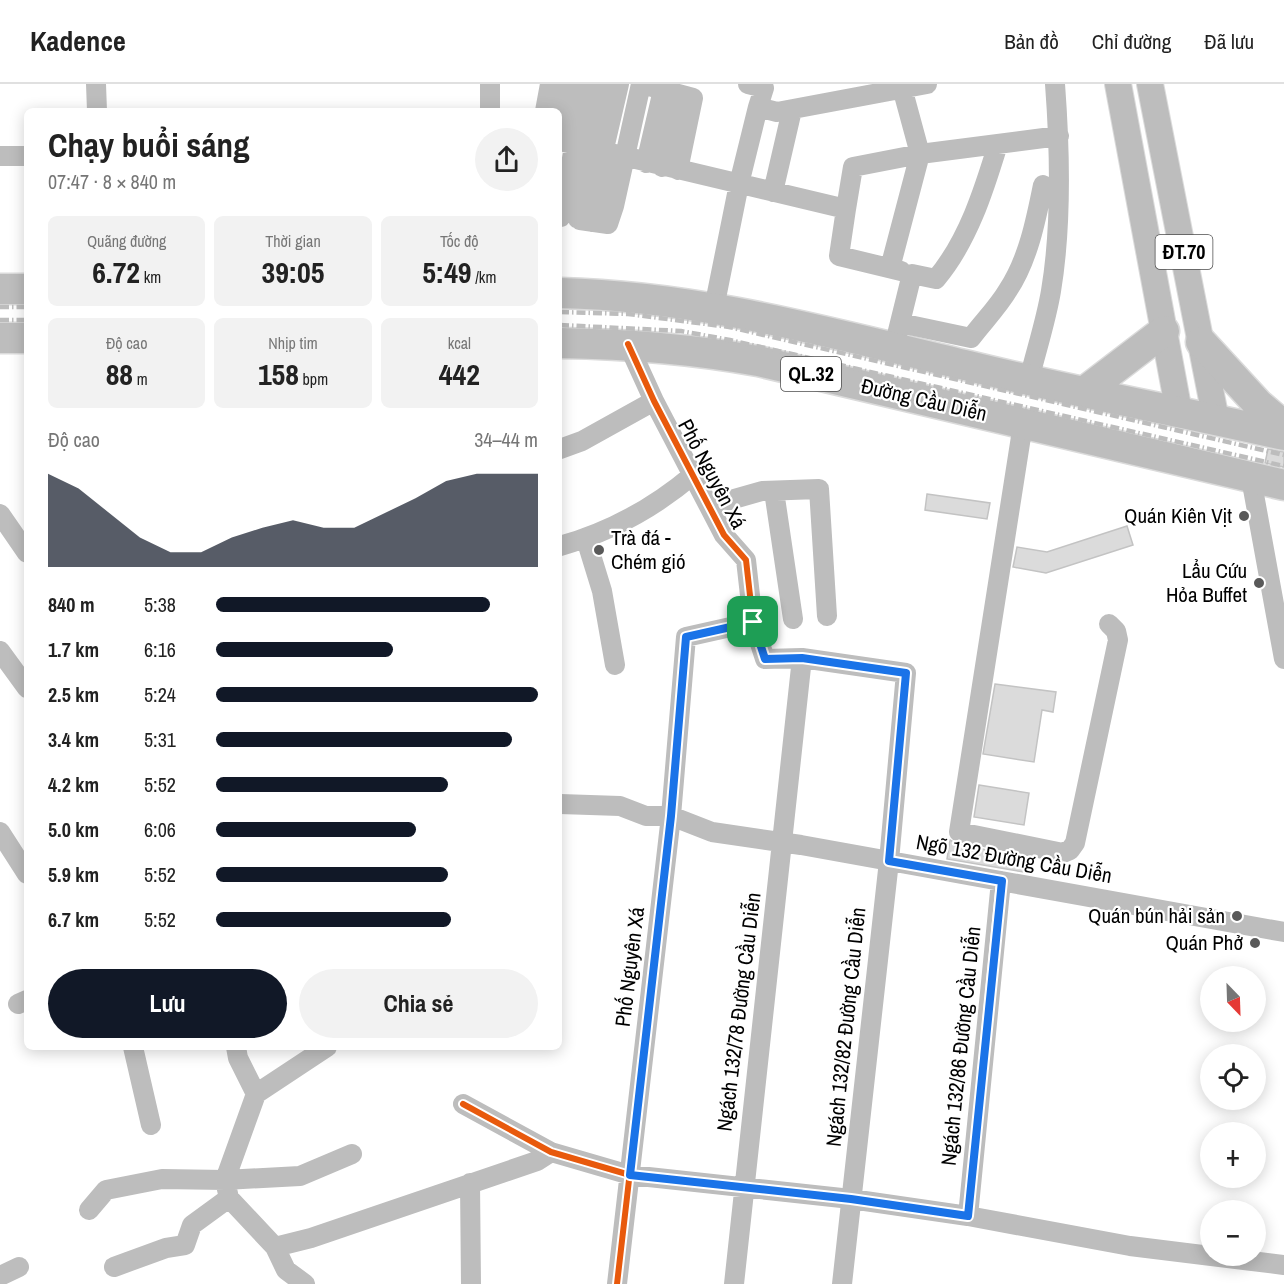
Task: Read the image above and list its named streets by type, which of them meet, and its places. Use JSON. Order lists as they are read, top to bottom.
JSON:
{
  "streets": {
    "highway": ["ĐT.70", "QL.32", "Đường Cầu Diễn"],
    "street": [
      "Phố Nguyên Xá",
      "Ngõ 132 Đường Cầu Diễn",
      "Ngách 132/78 Đường Cầu Diễn",
      "Ngách 132/82 Đường Cầu Diễn",
      "Ngách 132/86 Đường Cầu Diễn"
    ]
  },
  "crossings": [
    ["ĐT.70", "Đường Cầu Diễn"],
    ["Đường Cầu Diễn", "Phố Nguyên Xá"],
    ["Phố Nguyên Xá", "Ngõ 132 Đường Cầu Diễn"],
    ["Ngõ 132 Đường Cầu Diễn", "Ngách 132/78 Đường Cầu Diễn"],
    ["Ngõ 132 Đường Cầu Diễn", "Ngách 132/82 Đường Cầu Diễn"],
    ["Ngõ 132 Đường Cầu Diễn", "Ngách 132/86 Đường Cầu Diễn"],
    ["Ngách 132/78 Đường Cầu Diễn", "Ngách 132/82 Đường Cầu Diễn"]
  ],
  "places": [
    "Quán Kiên Vịt",
    "Trà đá - Chém gió",
    "Lẩu Cứu Hỏa Buffet",
    "Quán bún hải sản",
    "Quán Phở"
  ],
  "north": "bottom right",
  "page": {
    "header": "Kadence",
    "nav": ["Bản đồ", "Chỉ đường", "Đã lưu"],
    "heading": ["Chạy buổi sáng", "07:47 · 8 × 840 m"],
    "stats": [
      ["Quãng đường", "6.72 km"],
      ["Thời gian", "39:05"],
      ["Tốc độ", "5:49 /km"],
      ["Độ cao", "88 m"],
      ["Nhịp tim", "158 bpm"],
      ["kcal", "442"]
    ],
    "chart": ["Độ cao", "34–44 m"],
    "list": [
      {
        "name": "840 m",
        "note": "5:38"
      },
      {
        "name": "1.7 km",
        "note": "6:16"
      },
      {
        "name": "2.5 km",
        "note": "5:24"
      },
      {
        "name": "3.4 km",
        "note": "5:31"
      },
      {
        "name": "4.2 km",
        "note": "5:52"
      },
      {
        "name": "5.0 km",
        "note": "6:06"
      },
      {
        "name": "5.9 km",
        "note": "5:52"
      },
      {
        "name": "6.7 km",
        "note": "5:52"
      }
    ],
    "buttons": ["Lưu", "Chia sẻ"],
    "map_buttons": ["+", "−"]
  }
}
